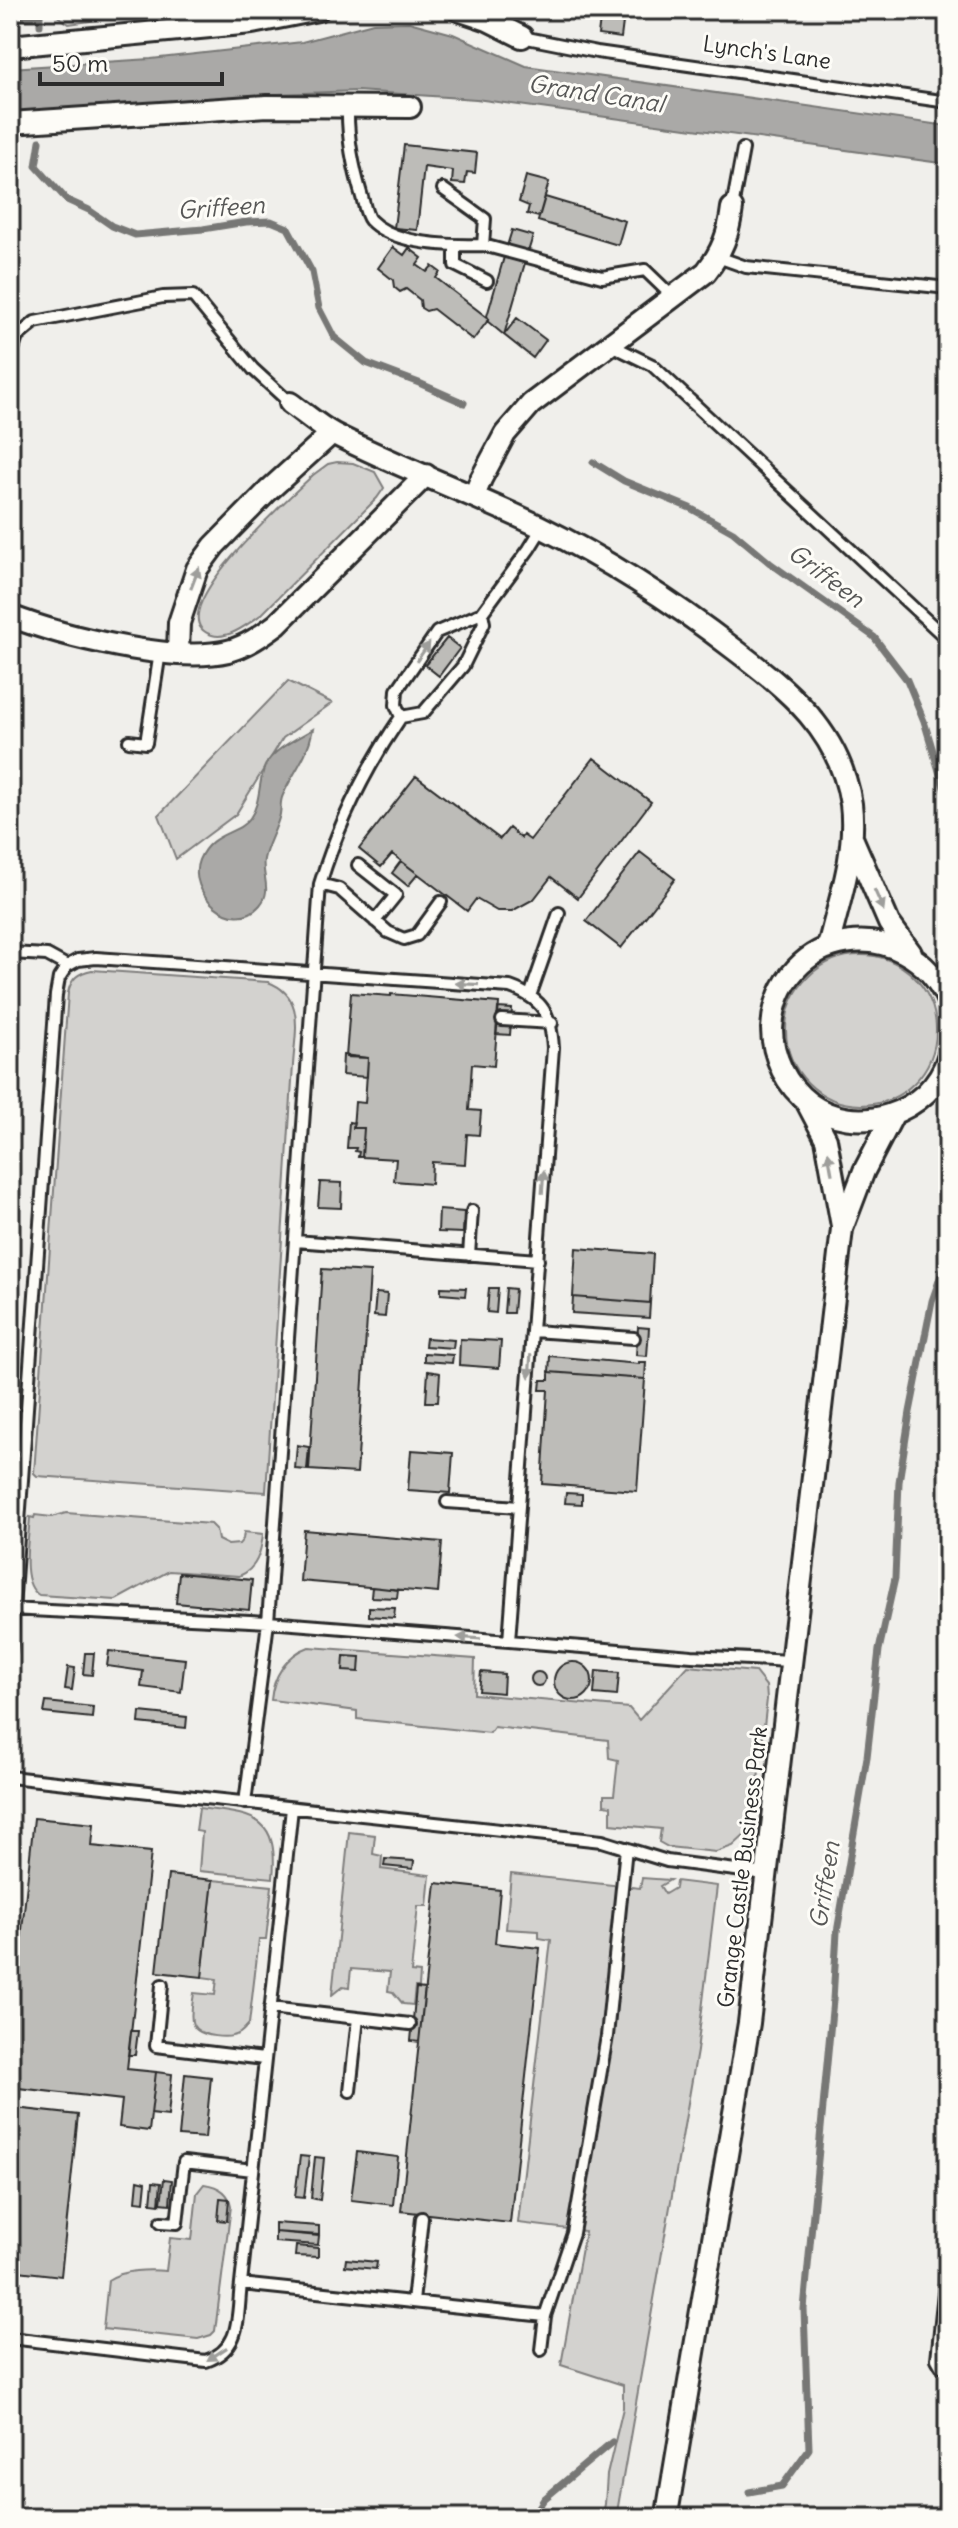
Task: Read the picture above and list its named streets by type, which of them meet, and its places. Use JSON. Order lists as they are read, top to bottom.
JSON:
{
  "streets": {
    "street": ["Lynch's Lane", "Grange Castle Business Park"]
  },
  "water": ["Grand Canal", "Griffeen"],
  "scale_bar": "50 m"
}
